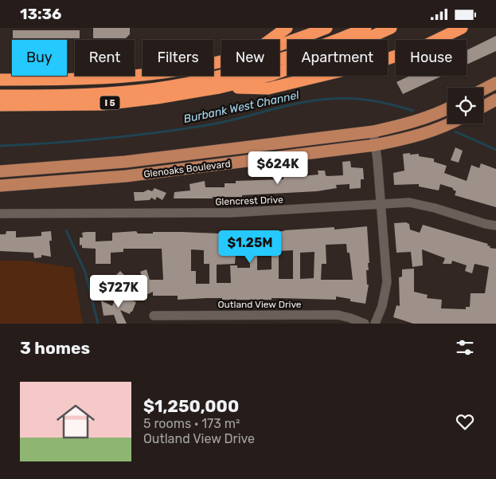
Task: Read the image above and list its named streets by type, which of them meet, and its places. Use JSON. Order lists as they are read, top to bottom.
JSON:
{
  "streets": {
    "highway": ["I 5"],
    "main road": ["Glenoaks Boulevard"],
    "street": ["Glencrest Drive", "Outland View Drive"]
  },
  "water": ["Burbank West Channel"],
  "page": {
    "status": "13:36",
    "chip": [
      "Buy",
      "Rent",
      "Filters",
      "New",
      "Apartment",
      "House"
    ],
    "price": ["$624K", "$1.25M", "$727K"],
    "heading": "3 homes",
    "list": [
      {
        "name": "$1,250,000",
        "note": "5 rooms · 173 m² · Outland View Drive"
      }
    ]
  }
}
